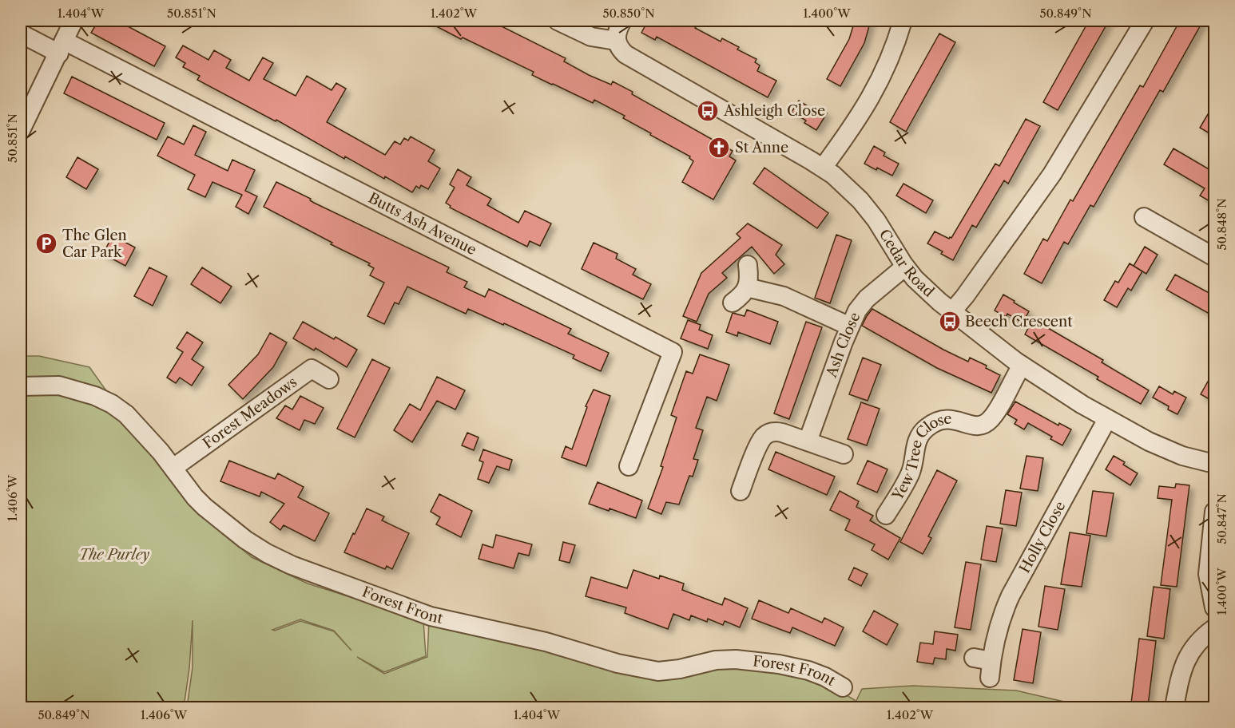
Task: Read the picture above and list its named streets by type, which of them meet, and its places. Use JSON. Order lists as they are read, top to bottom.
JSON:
{
  "streets": {
    "street": [
      "Butts Ash Avenue",
      "Cedar Road",
      "Ash Close",
      "Forest Meadows",
      "Yew Tree Close",
      "Holly Close",
      "Forest Front"
    ]
  },
  "crossings": [
    ["Cedar Road", "Ash Close"],
    ["Cedar Road", "Yew Tree Close"],
    ["Cedar Road", "Holly Close"],
    ["Forest Meadows", "Forest Front"]
  ],
  "parks": ["The Purley"],
  "places": {
    "bus stop": ["Ashleigh Close", "Beech Crescent"],
    "church": ["St Anne"],
    "parking": ["The Glen Car Park"]
  },
  "coordinates": [
    "1.404°W",
    "50.851°N",
    "1.402°W",
    "50.850°N",
    "1.400°W",
    "50.849°N",
    "50.848°N",
    "1.406°W",
    "50.847°N"
  ]
}
